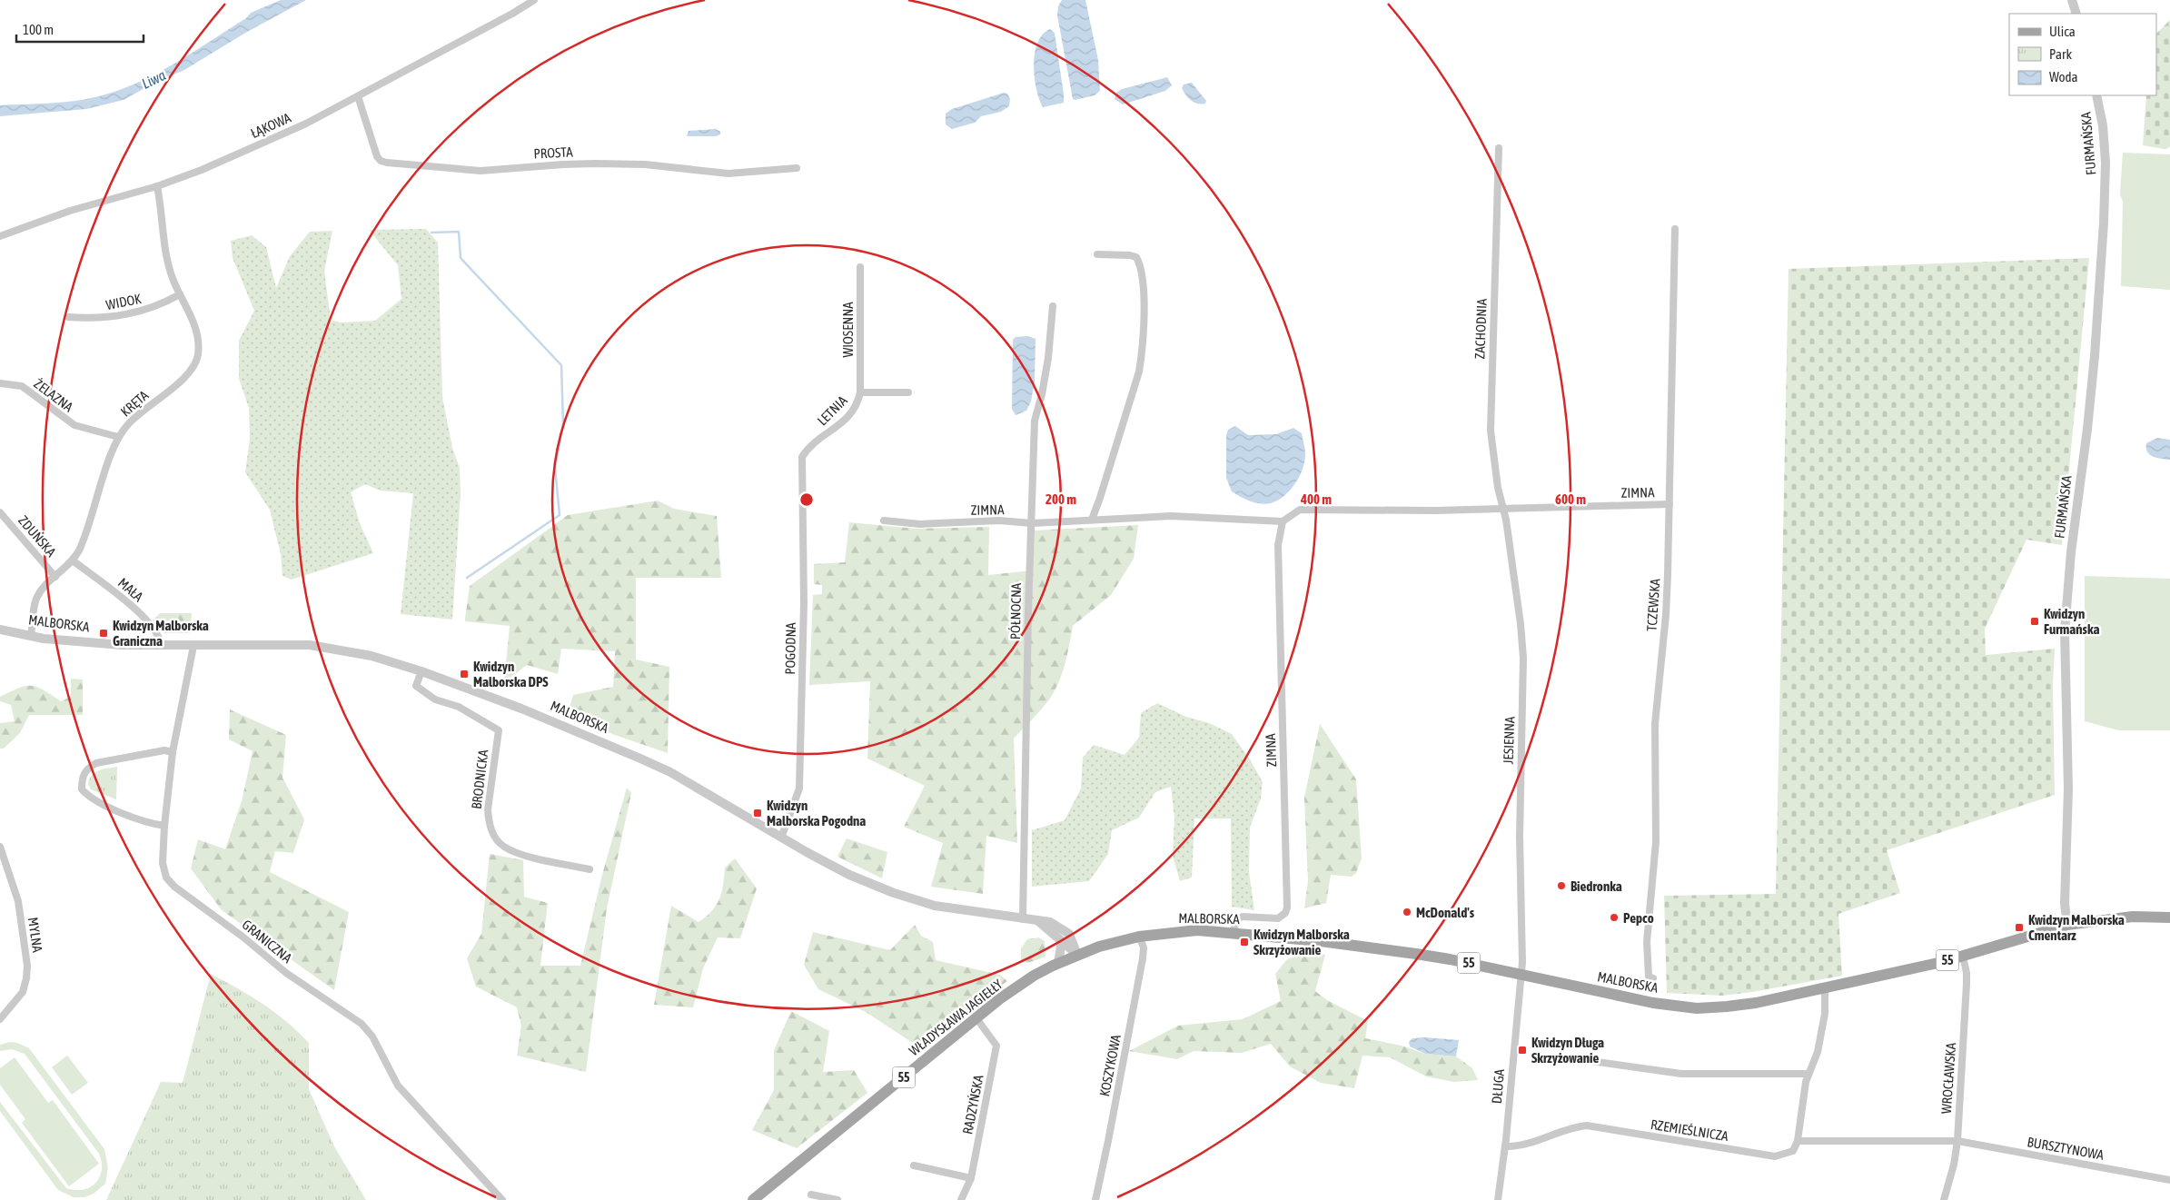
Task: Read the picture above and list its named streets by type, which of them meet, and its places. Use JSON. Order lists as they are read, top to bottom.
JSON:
{
  "streets": {
    "main road": ["MALBORSKA", "55", "WŁADYSŁAWA JAGIEŁŁY"],
    "street": [
      "ŁĄKOWA",
      "FURMAŃSKA",
      "PROSTA",
      "WIDOK",
      "ZACHODNIA",
      "WIOSENNA",
      "ŻELAZNA",
      "KRĘTA",
      "LETNIA",
      "ZIMNA",
      "ZDUŃSKA",
      "MAŁA",
      "TCZEWSKA",
      "PÓŁNOCNA",
      "POGODNA",
      "JESIENNA",
      "BRODNICKA",
      "MYLNA",
      "GRANICZNA",
      "KOSZYKOWA",
      "WROCŁAWSKA",
      "DŁUGA",
      "RADZYŃSKA",
      "RZEMIEŚLNICZA",
      "BURSZTYNOWA"
    ]
  },
  "crossings": [
    ["ŁĄKOWA", "PROSTA"],
    ["ŁĄKOWA", "KRĘTA"],
    ["FURMAŃSKA", "MALBORSKA"],
    ["WIDOK", "KRĘTA"],
    ["ZACHODNIA", "ZIMNA"],
    ["ZACHODNIA", "JESIENNA"],
    ["WIOSENNA", "LETNIA"],
    ["ŻELAZNA", "KRĘTA"],
    ["KRĘTA", "ZDUŃSKA"],
    ["KRĘTA", "MAŁA"],
    ["KRĘTA", "MALBORSKA"],
    ["LETNIA", "POGODNA"],
    ["ZIMNA", "TCZEWSKA"],
    ["ZIMNA", "PÓŁNOCNA"],
    ["ZIMNA", "MALBORSKA"],
    ["ZIMNA", "JESIENNA"],
    ["MAŁA", "MALBORSKA"],
    ["PÓŁNOCNA", "MALBORSKA"],
    ["MALBORSKA", "POGODNA"],
    ["MALBORSKA", "JESIENNA"],
    ["MALBORSKA", "BRODNICKA"],
    ["MALBORSKA", "GRANICZNA"],
    ["MALBORSKA", "WŁADYSŁAWA JAGIEŁŁY"],
    ["MALBORSKA", "KOSZYKOWA"],
    ["MALBORSKA", "WROCŁAWSKA"],
    ["MALBORSKA", "DŁUGA"],
    ["JESIENNA", "DŁUGA"],
    ["WŁADYSŁAWA JAGIEŁŁY", "RADZYŃSKA"],
    ["WROCŁAWSKA", "BURSZTYNOWA"],
    ["DŁUGA", "RZEMIEŚLNICZA"],
    ["RZEMIEŚLNICZA", "BURSZTYNOWA"]
  ],
  "water": ["Liwa"],
  "places": {
    "transit": [
      "Kwidzyn Furmańska",
      "Kwidzyn Malborska Graniczna",
      "Kwidzyn Malborska DPS",
      "Kwidzyn Malborska Pogodna",
      "Kwidzyn Malborska Cmentarz",
      "Kwidzyn Malborska Skrzyżowanie",
      "Kwidzyn Długa Skrzyżowanie"
    ],
    "other": ["Biedronka", "McDonald's", "Pepco"]
  },
  "legend": ["Ulica", "Park", "Woda"],
  "scale_bar": "100 m",
  "rings": ["200 m", "400 m", "600 m"]
}
